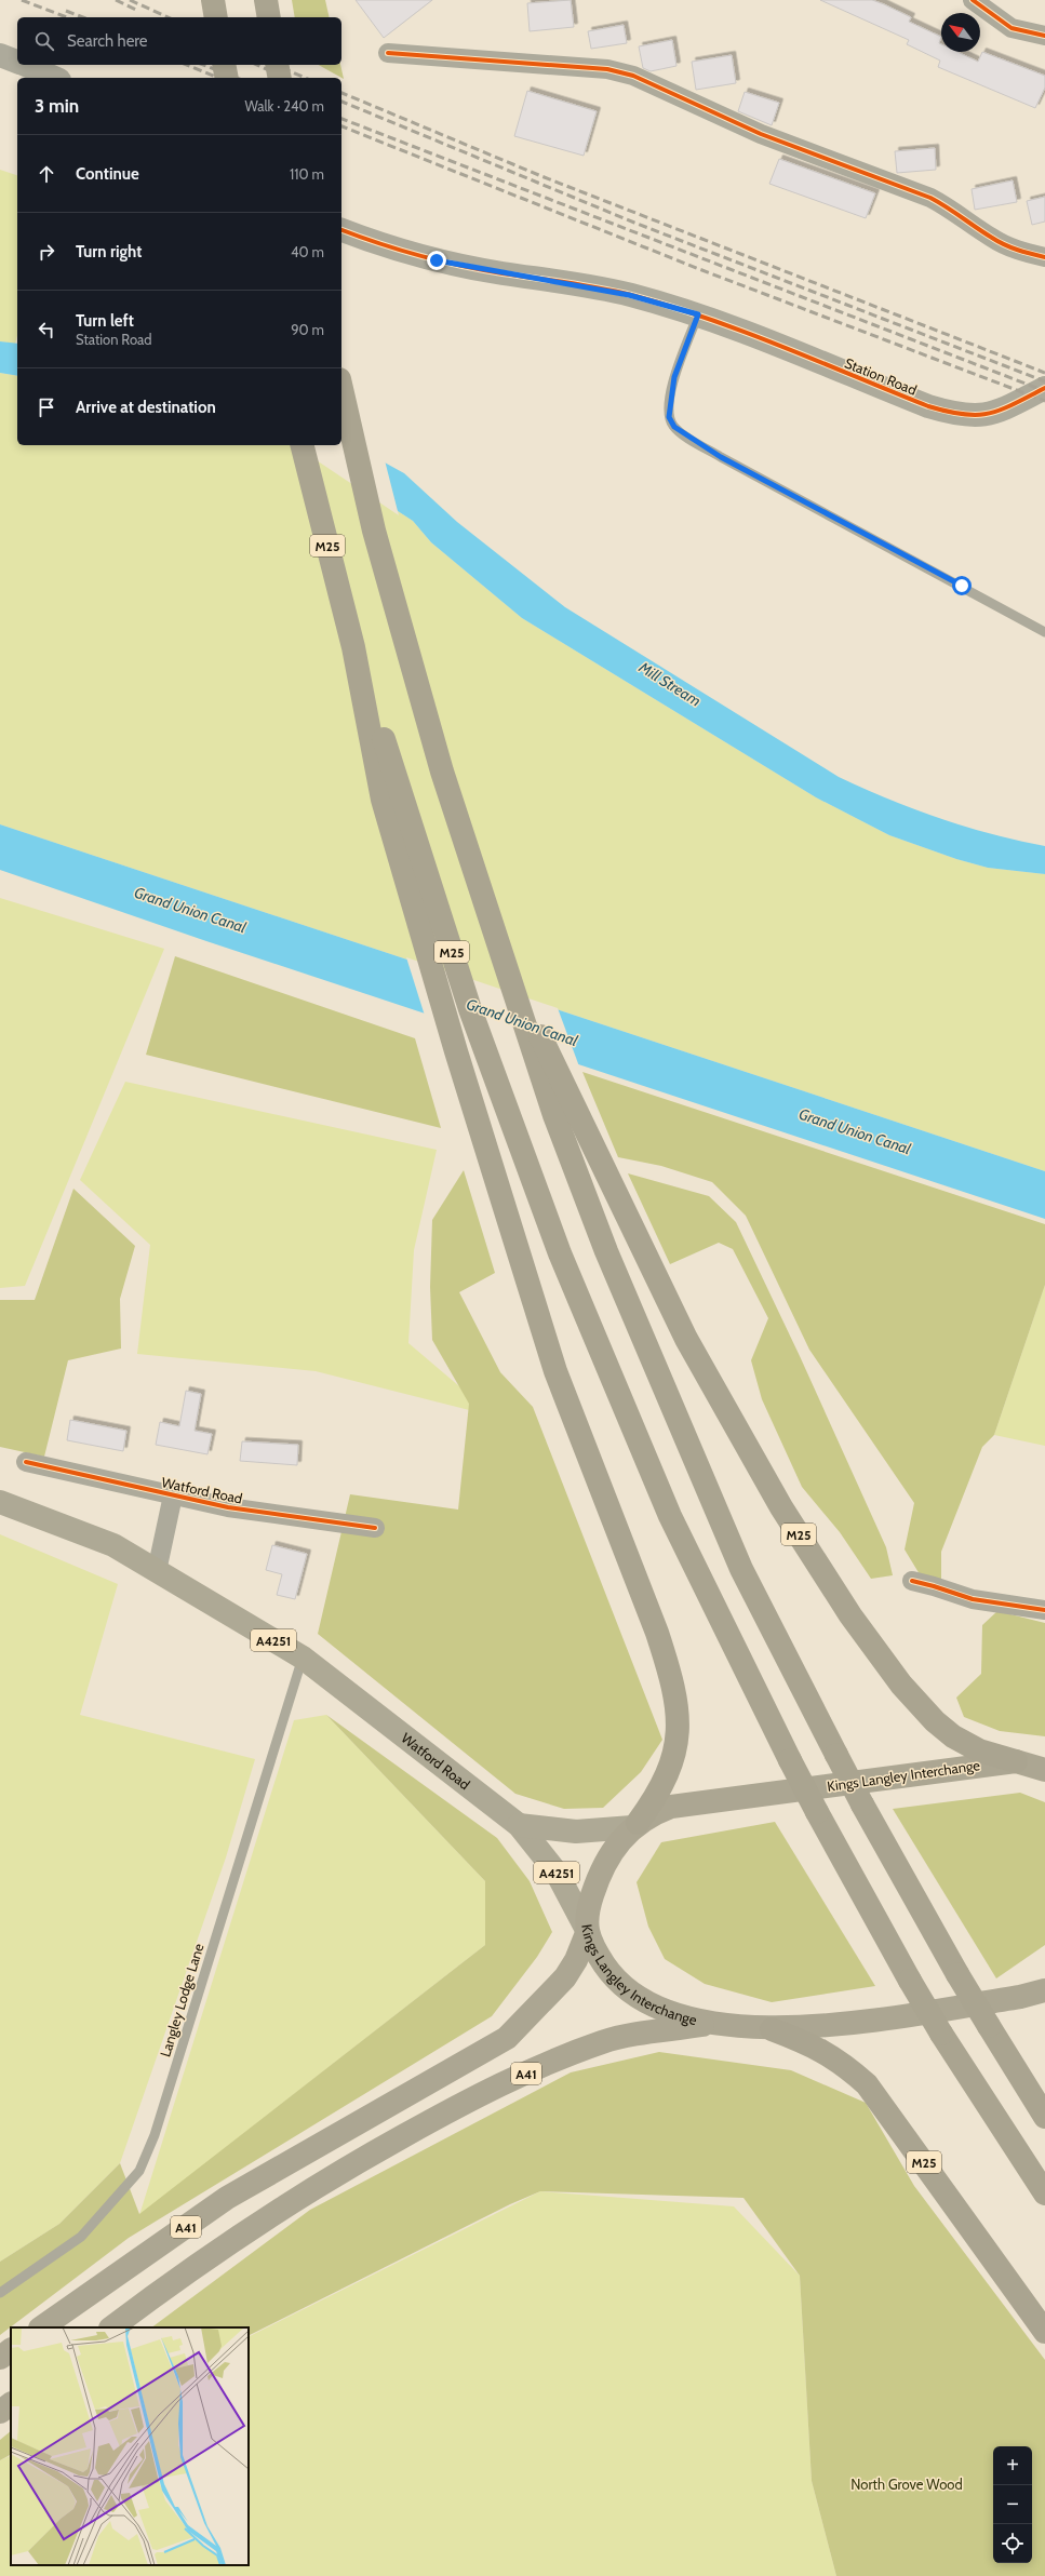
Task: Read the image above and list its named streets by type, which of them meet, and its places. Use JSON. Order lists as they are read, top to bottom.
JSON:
{
  "streets": {
    "highway": ["M25", "Kings Langley Interchange", "A41"],
    "main road": ["Watford Road", "A4251"],
    "street": ["Station Road"],
    "lane": ["Langley Lodge Lane"]
  },
  "crossings": [
    ["M25", "Kings Langley Interchange"],
    ["Watford Road", "Kings Langley Interchange"],
    ["Watford Road", "Langley Lodge Lane"],
    ["Watford Road", "A41"],
    ["Kings Langley Interchange", "A41"]
  ],
  "water": ["Mill Stream", "Grand Union Canal"],
  "parks": ["North Grove Wood"],
  "north": "top left",
  "page": {
    "search": "Search here",
    "heading": ["3 min", "Walk · 240 m"],
    "list": [
      ["Continue", "110 m"],
      ["Turn right", "40 m"],
      ["Turn left", "Station Road", "90 m"],
      "Arrive at destination"
    ],
    "map_buttons": ["+", "−"]
  }
}
